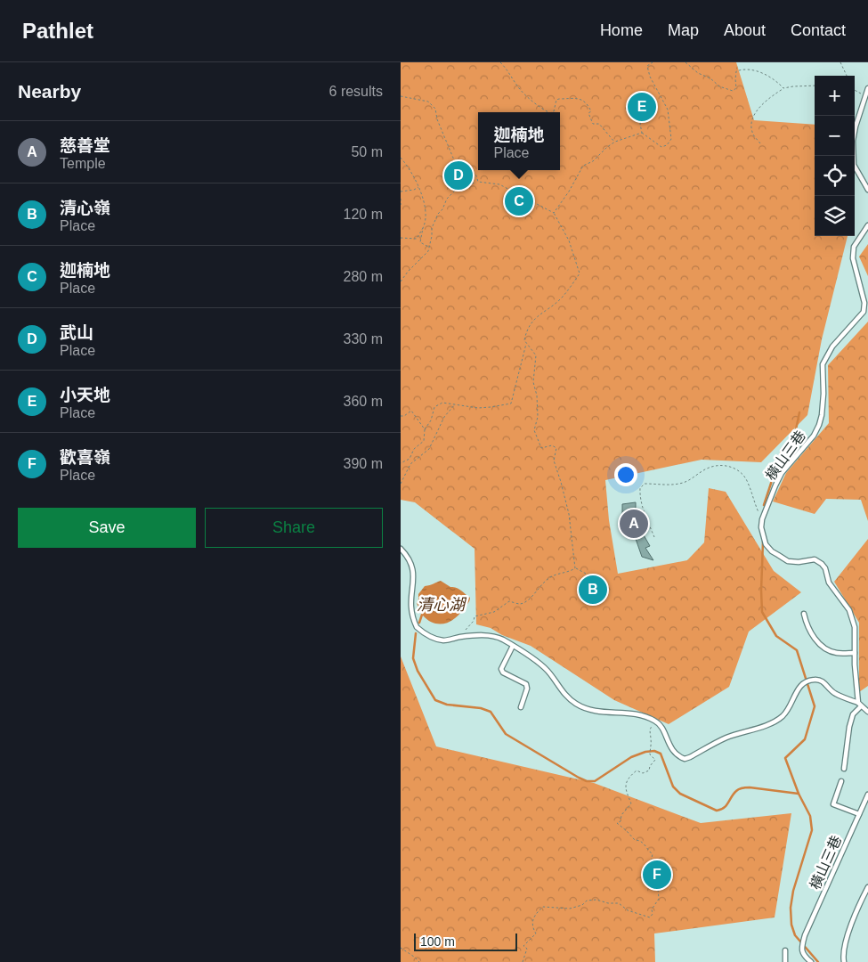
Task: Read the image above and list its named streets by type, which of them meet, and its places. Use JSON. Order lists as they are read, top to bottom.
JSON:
{
  "streets": {
    "lane": ["橫山三巷"]
  },
  "water": ["清心湖"],
  "scale_bar": "100 m",
  "page": {
    "header": "Pathlet",
    "nav": [
      "Home",
      "Map",
      "About",
      "Contact"
    ],
    "heading": ["Nearby", "6 results"],
    "map_buttons": ["+", "−"],
    "pins": [
      "E",
      "D",
      "C",
      "A",
      "B",
      "F"
    ],
    "popup": ["迦楠地", "Place"],
    "list": [
      {
        "mark": "A",
        "name": "慈善堂",
        "note": "Temple",
        "value": "50 m"
      },
      {
        "mark": "B",
        "name": "清心嶺",
        "note": "Place",
        "value": "120 m"
      },
      {
        "mark": "C",
        "name": "迦楠地",
        "note": "Place",
        "value": "280 m"
      },
      {
        "mark": "D",
        "name": "武山",
        "note": "Place",
        "value": "330 m"
      },
      {
        "mark": "E",
        "name": "小天地",
        "note": "Place",
        "value": "360 m"
      },
      {
        "mark": "F",
        "name": "歡喜嶺",
        "note": "Place",
        "value": "390 m"
      }
    ],
    "buttons": ["Save", "Share"],
    "scale": "100 m"
  }
}
